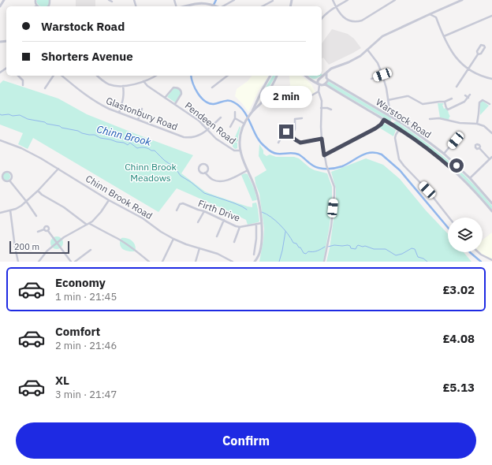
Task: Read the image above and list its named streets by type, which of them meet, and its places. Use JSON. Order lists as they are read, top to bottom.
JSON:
{
  "streets": {
    "street": [
      "Glastonbury Road",
      "Warstock Road",
      "Pendeen Road",
      "Chinn Brook Road",
      "Firth Drive"
    ]
  },
  "crossings": [
    ["Glastonbury Road", "Pendeen Road"]
  ],
  "water": ["Chinn Brook"],
  "parks": ["Chinn Brook Meadows"],
  "scale_bar": "200 m",
  "page": {
    "banner": ["Warstock Road", "Shorters Avenue"],
    "bubble": "2 min",
    "scale": "200 m",
    "list": [
      {
        "name": "Economy",
        "note": "1 min · 21:45",
        "value": "£3.02"
      },
      {
        "name": "Comfort",
        "note": "2 min · 21:46",
        "value": "£4.08"
      },
      {
        "name": "XL",
        "note": "3 min · 21:47",
        "value": "£5.13"
      }
    ],
    "buttons": "Confirm"
  }
}
